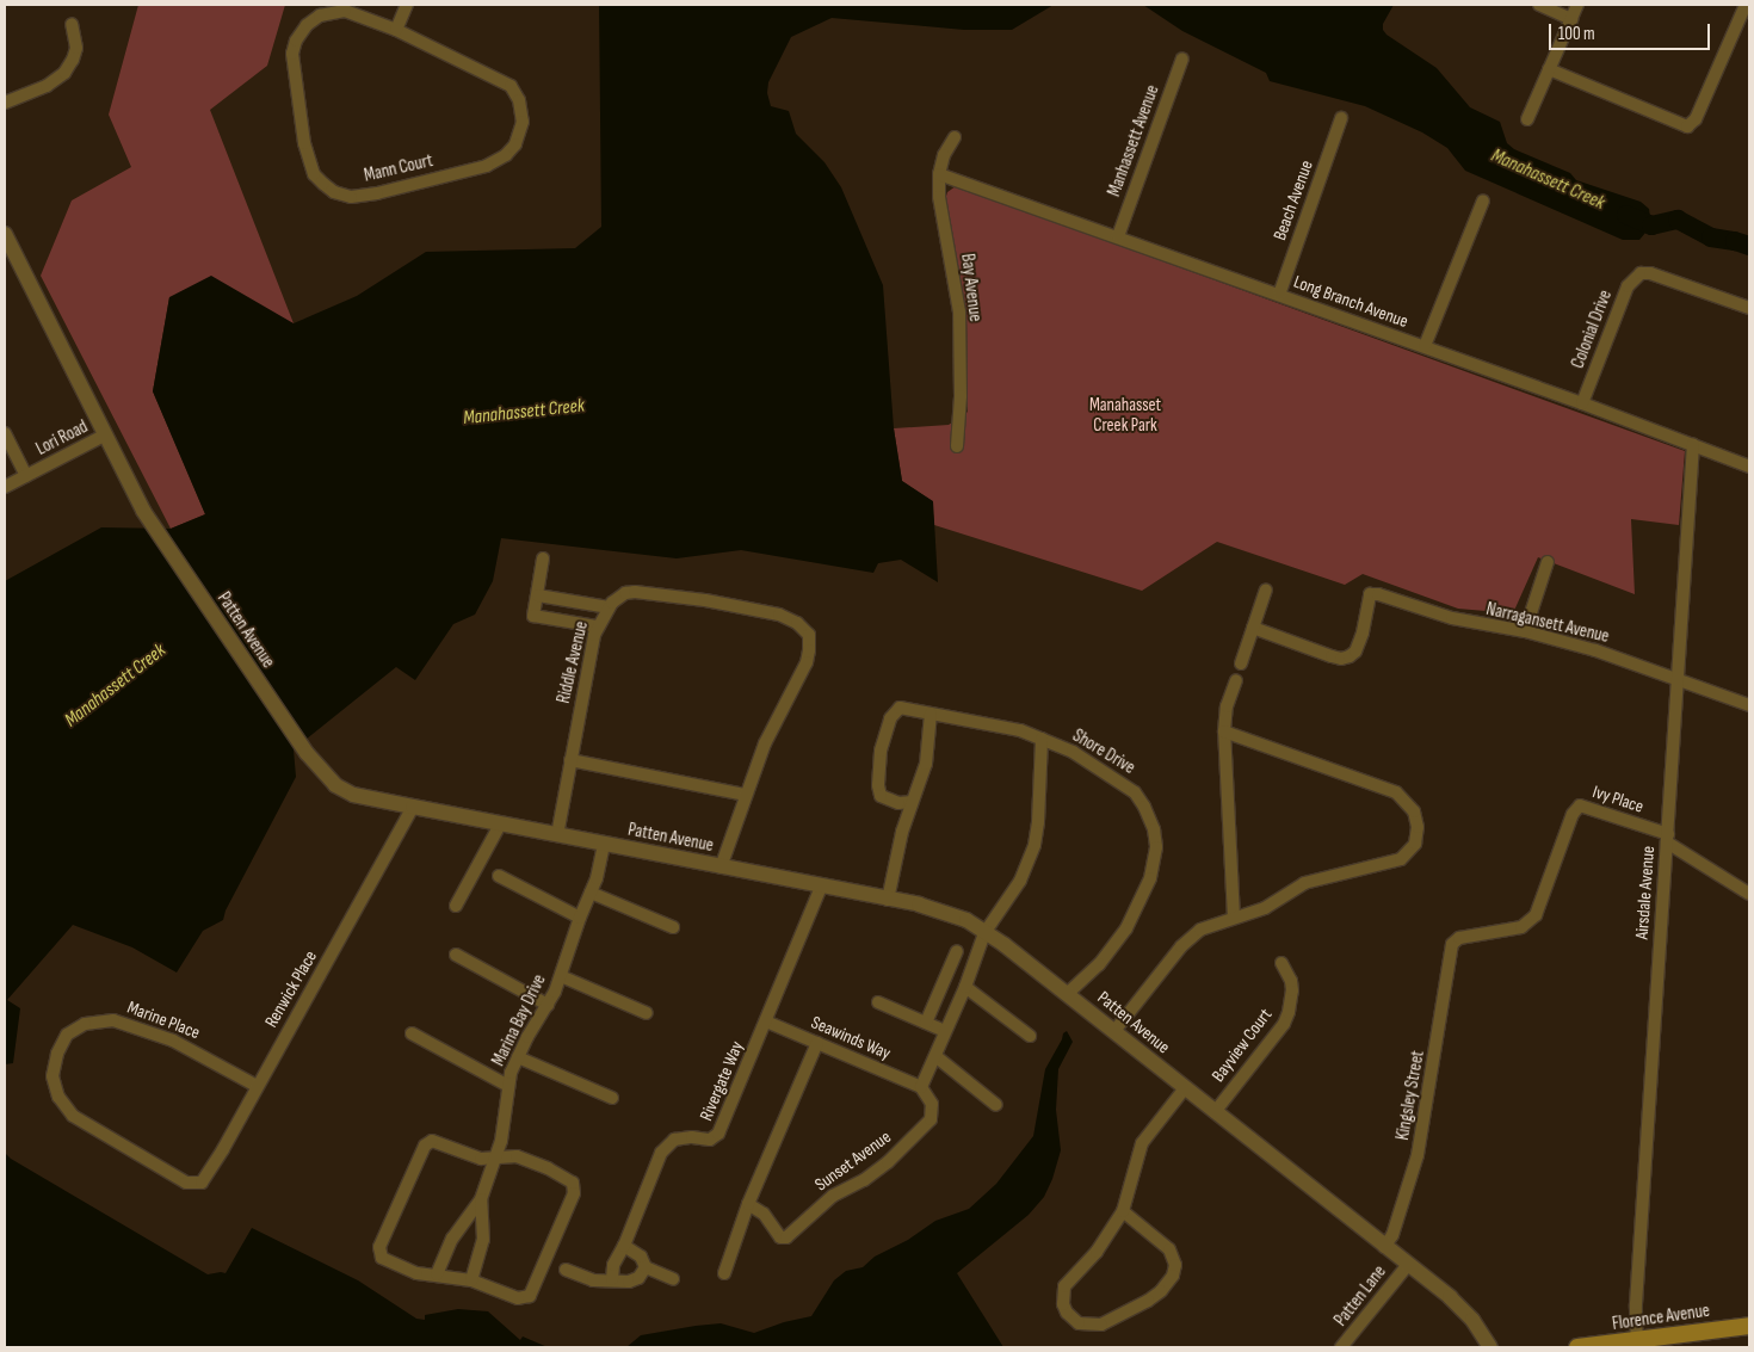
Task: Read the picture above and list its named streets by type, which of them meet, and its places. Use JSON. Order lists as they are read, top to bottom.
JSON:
{
  "streets": {
    "main road": ["Florence Avenue"],
    "street": [
      "Manhassett Avenue",
      "Mann Court",
      "Beach Avenue",
      "Bay Avenue",
      "Long Branch Avenue",
      "Colonial Drive",
      "Lori Road",
      "Narragansett Avenue",
      "Patten Avenue",
      "Riddle Avenue",
      "Shore Drive",
      "Ivy Place",
      "Airsdale Avenue",
      "Renwick Place",
      "Marine Place",
      "Marina Bay Drive",
      "Seawinds Way",
      "Bayview Court",
      "Rivergate Way",
      "Kingsley Street",
      "Sunset Avenue",
      "Patten Lane"
    ]
  },
  "crossings": [
    ["Manhassett Avenue", "Long Branch Avenue"],
    ["Beach Avenue", "Long Branch Avenue"],
    ["Bay Avenue", "Long Branch Avenue"],
    ["Long Branch Avenue", "Colonial Drive"],
    ["Long Branch Avenue", "Airsdale Avenue"],
    ["Lori Road", "Patten Avenue"],
    ["Narragansett Avenue", "Airsdale Avenue"],
    ["Patten Avenue", "Riddle Avenue"],
    ["Patten Avenue", "Shore Drive"],
    ["Patten Avenue", "Renwick Place"],
    ["Patten Avenue", "Marina Bay Drive"],
    ["Patten Avenue", "Bayview Court"],
    ["Patten Avenue", "Rivergate Way"],
    ["Patten Avenue", "Kingsley Street"],
    ["Patten Avenue", "Patten Lane"],
    ["Ivy Place", "Airsdale Avenue"],
    ["Ivy Place", "Kingsley Street"],
    ["Airsdale Avenue", "Florence Avenue"],
    ["Renwick Place", "Marine Place"],
    ["Seawinds Way", "Rivergate Way"],
    ["Seawinds Way", "Sunset Avenue"]
  ],
  "water": ["Manahassett Creek"],
  "parks": ["Manahasset Creek Park"],
  "scale_bar": "100 m"
}
